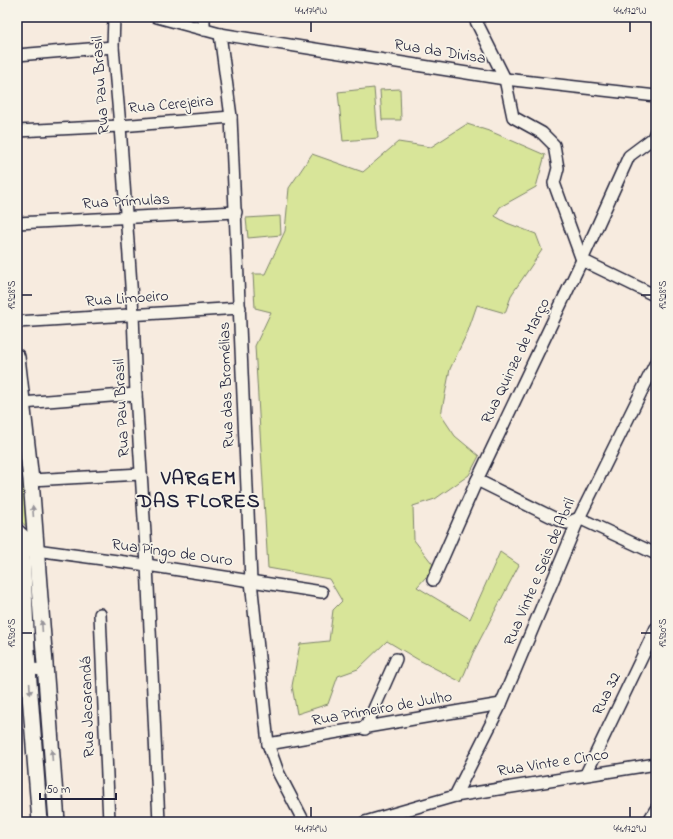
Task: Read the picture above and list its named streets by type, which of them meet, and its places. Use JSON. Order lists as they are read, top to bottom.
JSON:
{
  "streets": {
    "street": [
      "Rua da Divisa",
      "Rua Pau Brasil",
      "Rua Cerejeira",
      "Rua Prímulas",
      "Rua Limoeiro",
      "Rua Quinze de Março",
      "Rua das Bromélias",
      "Rua Pingo de Ouro",
      "Rua Vinte e Seis de Abril",
      "Rua 32",
      "Rua Jacarandá",
      "Rua Primeiro de Julho",
      "Rua Vinte e Cinco"
    ]
  },
  "crossings": [
    ["Rua da Divisa", "Rua das Bromélias"],
    ["Rua Pau Brasil", "Rua Cerejeira"],
    ["Rua Pau Brasil", "Rua Prímulas"],
    ["Rua Pau Brasil", "Rua Limoeiro"],
    ["Rua Pau Brasil", "Rua Pingo de Ouro"],
    ["Rua Cerejeira", "Rua das Bromélias"],
    ["Rua Prímulas", "Rua das Bromélias"],
    ["Rua Limoeiro", "Rua das Bromélias"],
    ["Rua das Bromélias", "Rua Pingo de Ouro"],
    ["Rua das Bromélias", "Rua Primeiro de Julho"],
    ["Rua Vinte e Seis de Abril", "Rua Primeiro de Julho"],
    ["Rua Vinte e Seis de Abril", "Rua Vinte e Cinco"],
    ["Rua 32", "Rua Vinte e Cinco"]
  ],
  "districts": ["VARGEM DAS FLORES"],
  "scale_bar": "50 m",
  "coordinates": [
    "44.174°W",
    "44.172°W",
    "19.928°S",
    "19.930°S"
  ]
}
